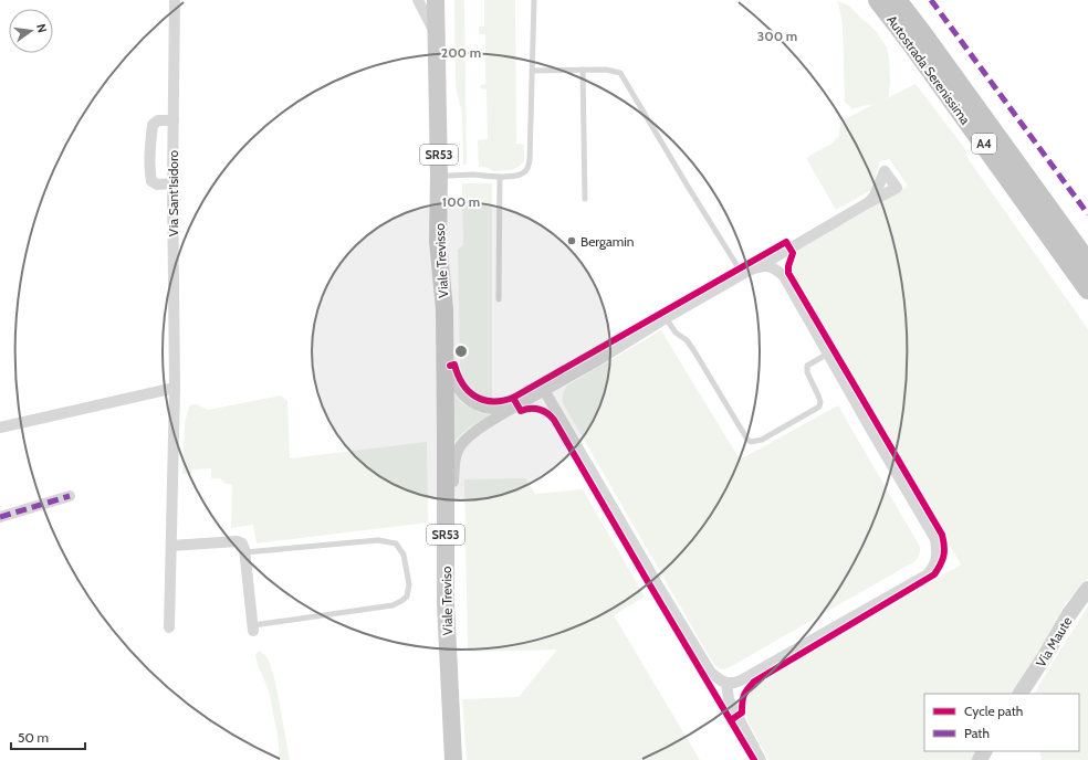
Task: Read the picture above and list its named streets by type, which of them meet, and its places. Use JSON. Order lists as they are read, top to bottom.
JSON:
{
  "streets": {
    "highway": ["Autostrada Serenissima", "A4"],
    "main road": ["SR53", "Viale Trevisso", "Viale Treviso"],
    "street": ["Via Sant'Isidoro", "Via Maute"]
  },
  "crossings": [
    ["Viale Trevisso", "Viale Treviso"]
  ],
  "places": ["Bergamin"],
  "legend": ["Cycle path", "Path"],
  "scale_bar": "50 m",
  "north": "right",
  "rings": ["300 m", "200 m", "100 m"]
}
